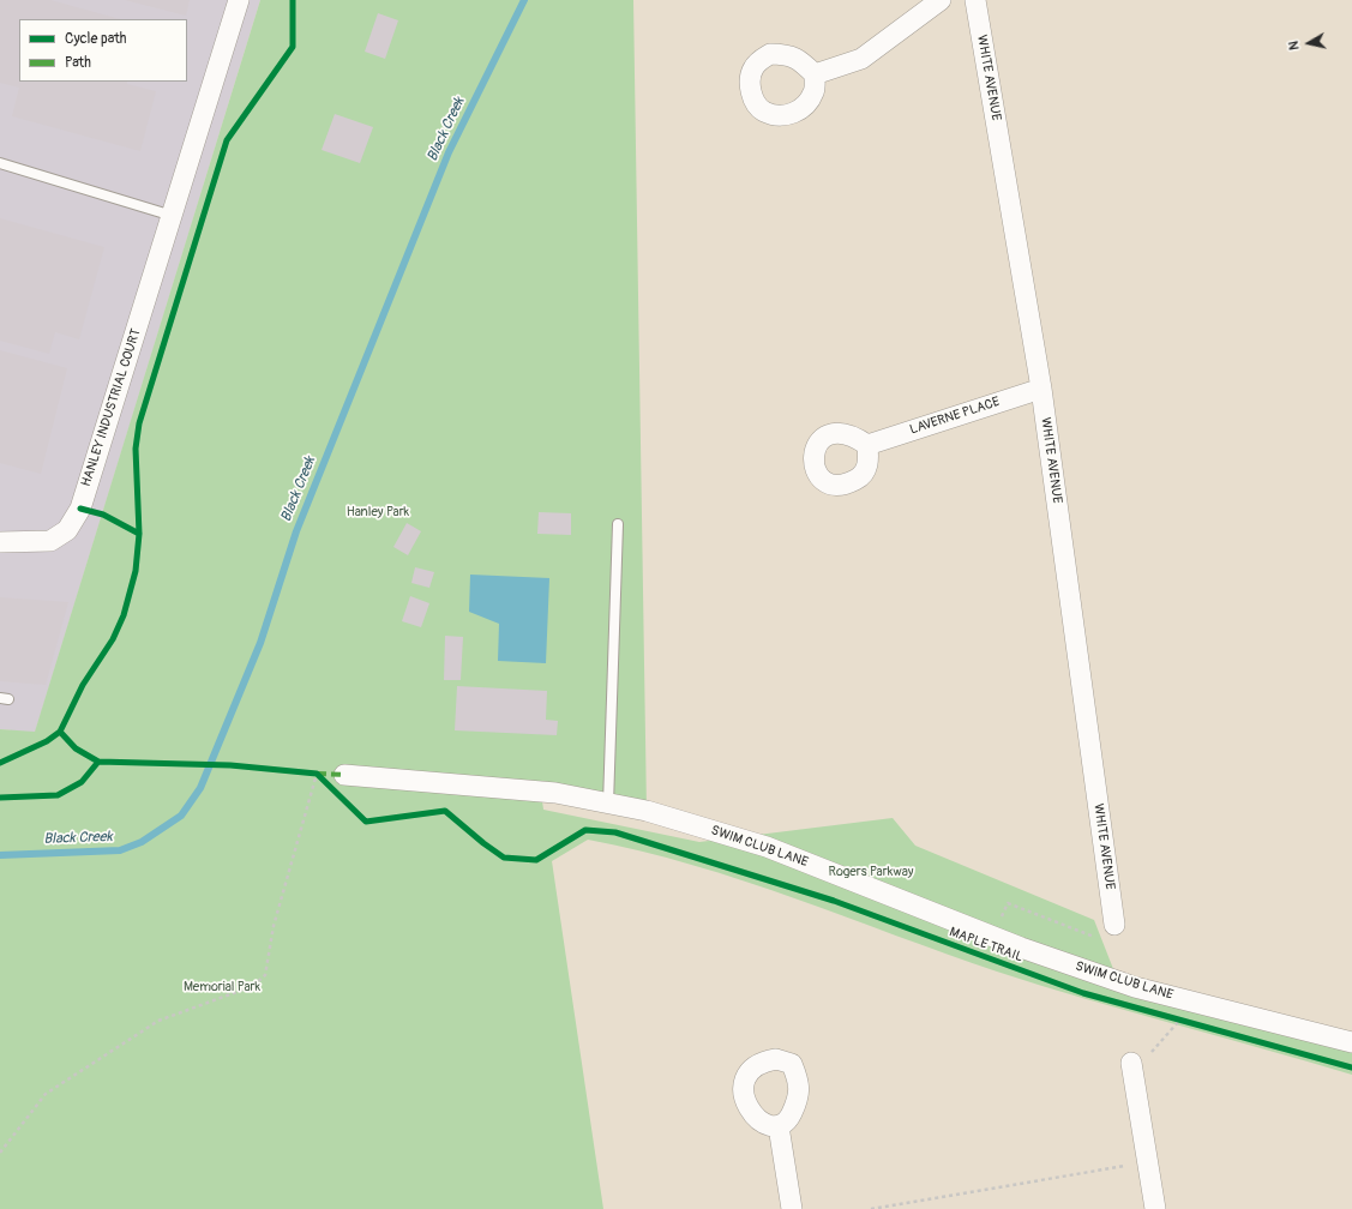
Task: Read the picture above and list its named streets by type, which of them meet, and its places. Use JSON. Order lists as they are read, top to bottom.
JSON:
{
  "streets": {
    "street": [
      "WHITE AVENUE",
      "HANLEY INDUSTRIAL COURT",
      "LAVERNE PLACE",
      "SWIM CLUB LANE"
    ],
    "cycle path": ["MAPLE TRAIL"]
  },
  "crossings": [
    ["WHITE AVENUE", "LAVERNE PLACE"]
  ],
  "water": ["Black Creek"],
  "parks": ["Hanley Park", "Rogers Parkway", "Memorial Park"],
  "legend": ["Cycle path", "Path"],
  "north": "left"
}
